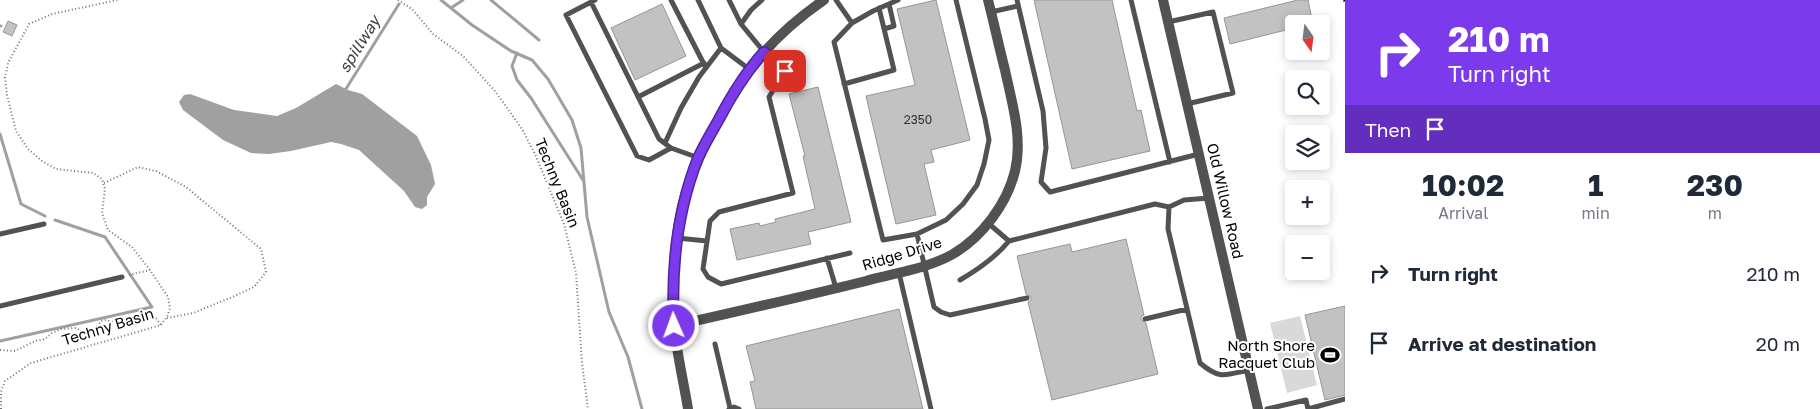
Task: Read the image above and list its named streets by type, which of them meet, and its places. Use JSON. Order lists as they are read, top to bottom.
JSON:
{
  "streets": {
    "street": ["Old Willow Road", "Ridge Drive"],
    "path": ["Techny Basin"]
  },
  "water": ["spillway"],
  "places": {
    "sports": ["North Shore Racquet Club"]
  },
  "house_numbers": ["2350"],
  "north": "bottom",
  "page": {
    "turn": ["210 m", "Turn right"],
    "map_buttons": ["+", "−"],
    "then": "Then",
    "eta": [
      "10:02",
      "Arrival",
      "1",
      "min",
      "230",
      "m"
    ],
    "list": [
      {
        "name": "Turn right",
        "value": "210 m"
      },
      {
        "name": "Arrive at destination",
        "value": "20 m"
      }
    ]
  }
}
